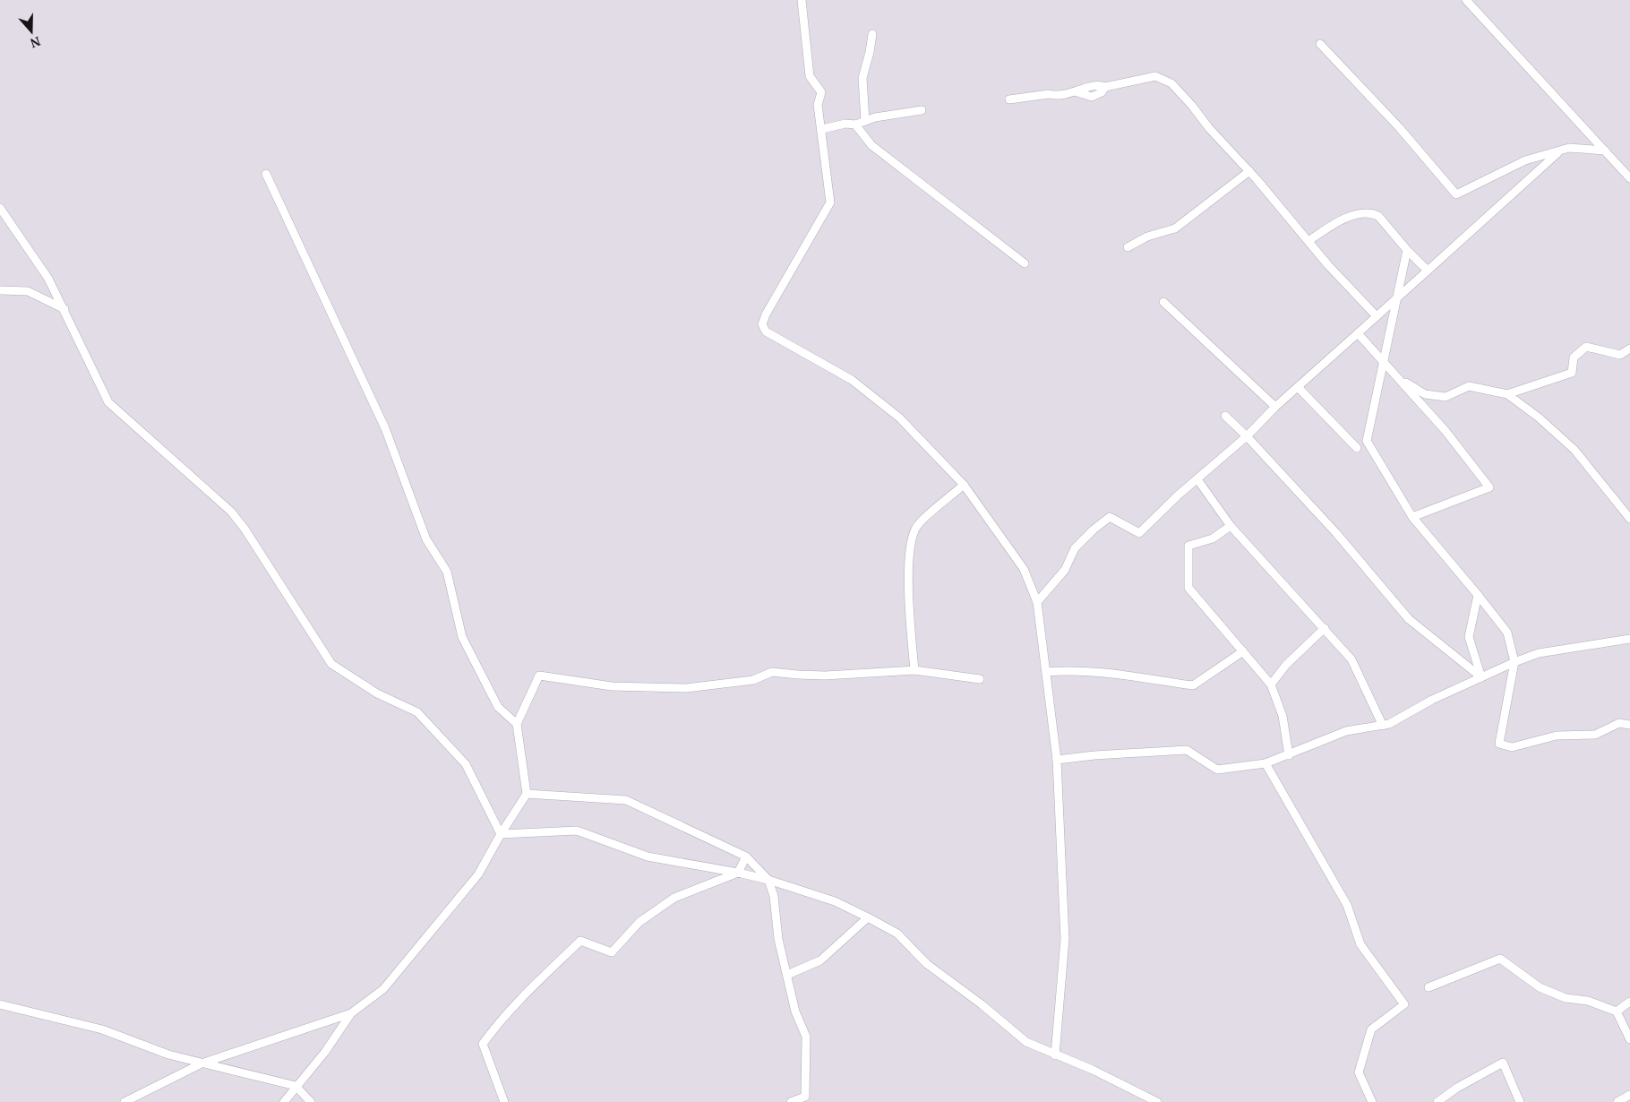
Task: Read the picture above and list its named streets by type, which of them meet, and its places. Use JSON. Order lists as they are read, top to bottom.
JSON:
{
  "north": "bottom"
}
